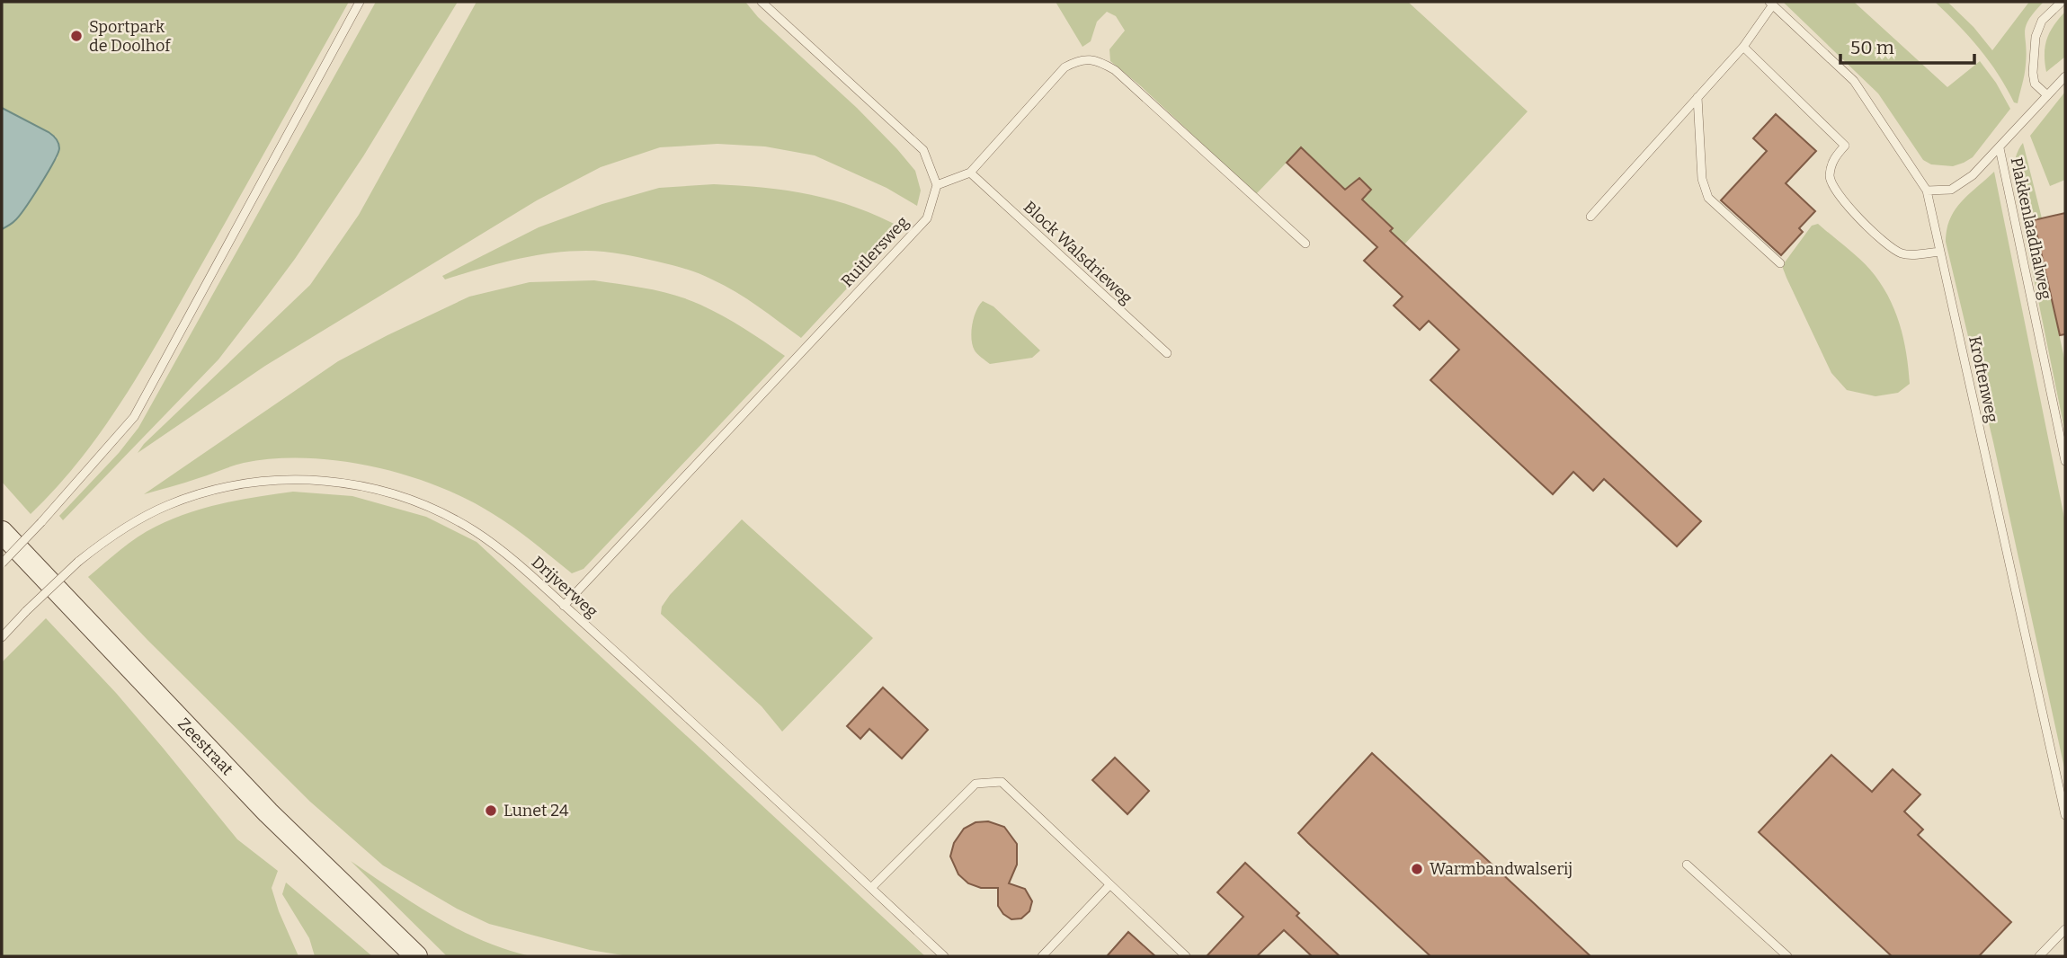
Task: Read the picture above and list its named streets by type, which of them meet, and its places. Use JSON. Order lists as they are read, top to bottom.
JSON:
{
  "streets": {
    "main road": ["Zeestraat"],
    "lane": [
      "Plakkenlaadhalweg",
      "Ruitlersweg",
      "Block Walsdrieweg",
      "Kroftenweg",
      "Drijverweg"
    ]
  },
  "crossings": [
    ["Ruitlersweg", "Drijverweg"]
  ],
  "places": ["Sportpark de Doolhof", "Lunet 24", "Warmbandwalserij"],
  "scale_bar": "50 m"
}
